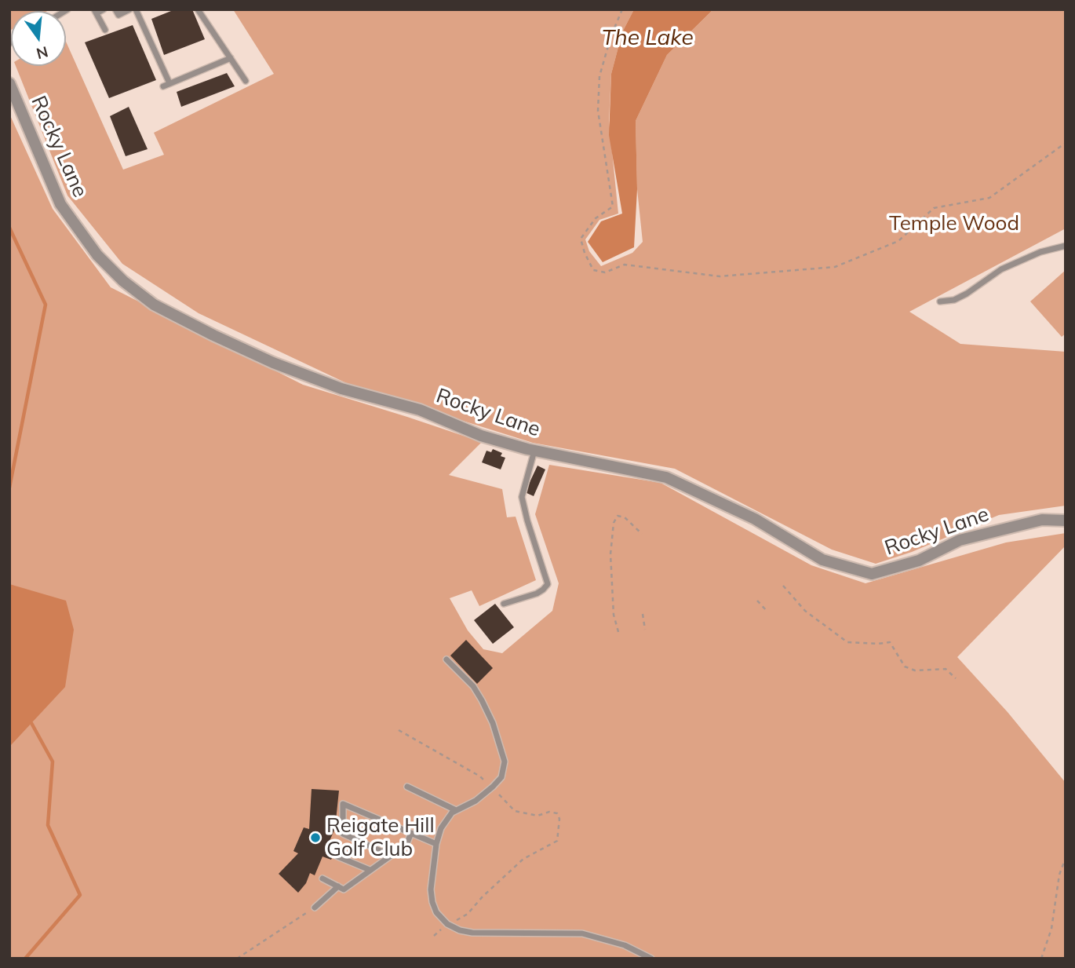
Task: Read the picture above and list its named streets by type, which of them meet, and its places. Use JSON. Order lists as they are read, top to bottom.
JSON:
{
  "streets": {
    "street": ["Rocky Lane"]
  },
  "water": ["The Lake"],
  "parks": ["Temple Wood"],
  "places": ["Reigate Hill Golf Club"],
  "north": "bottom"
}
